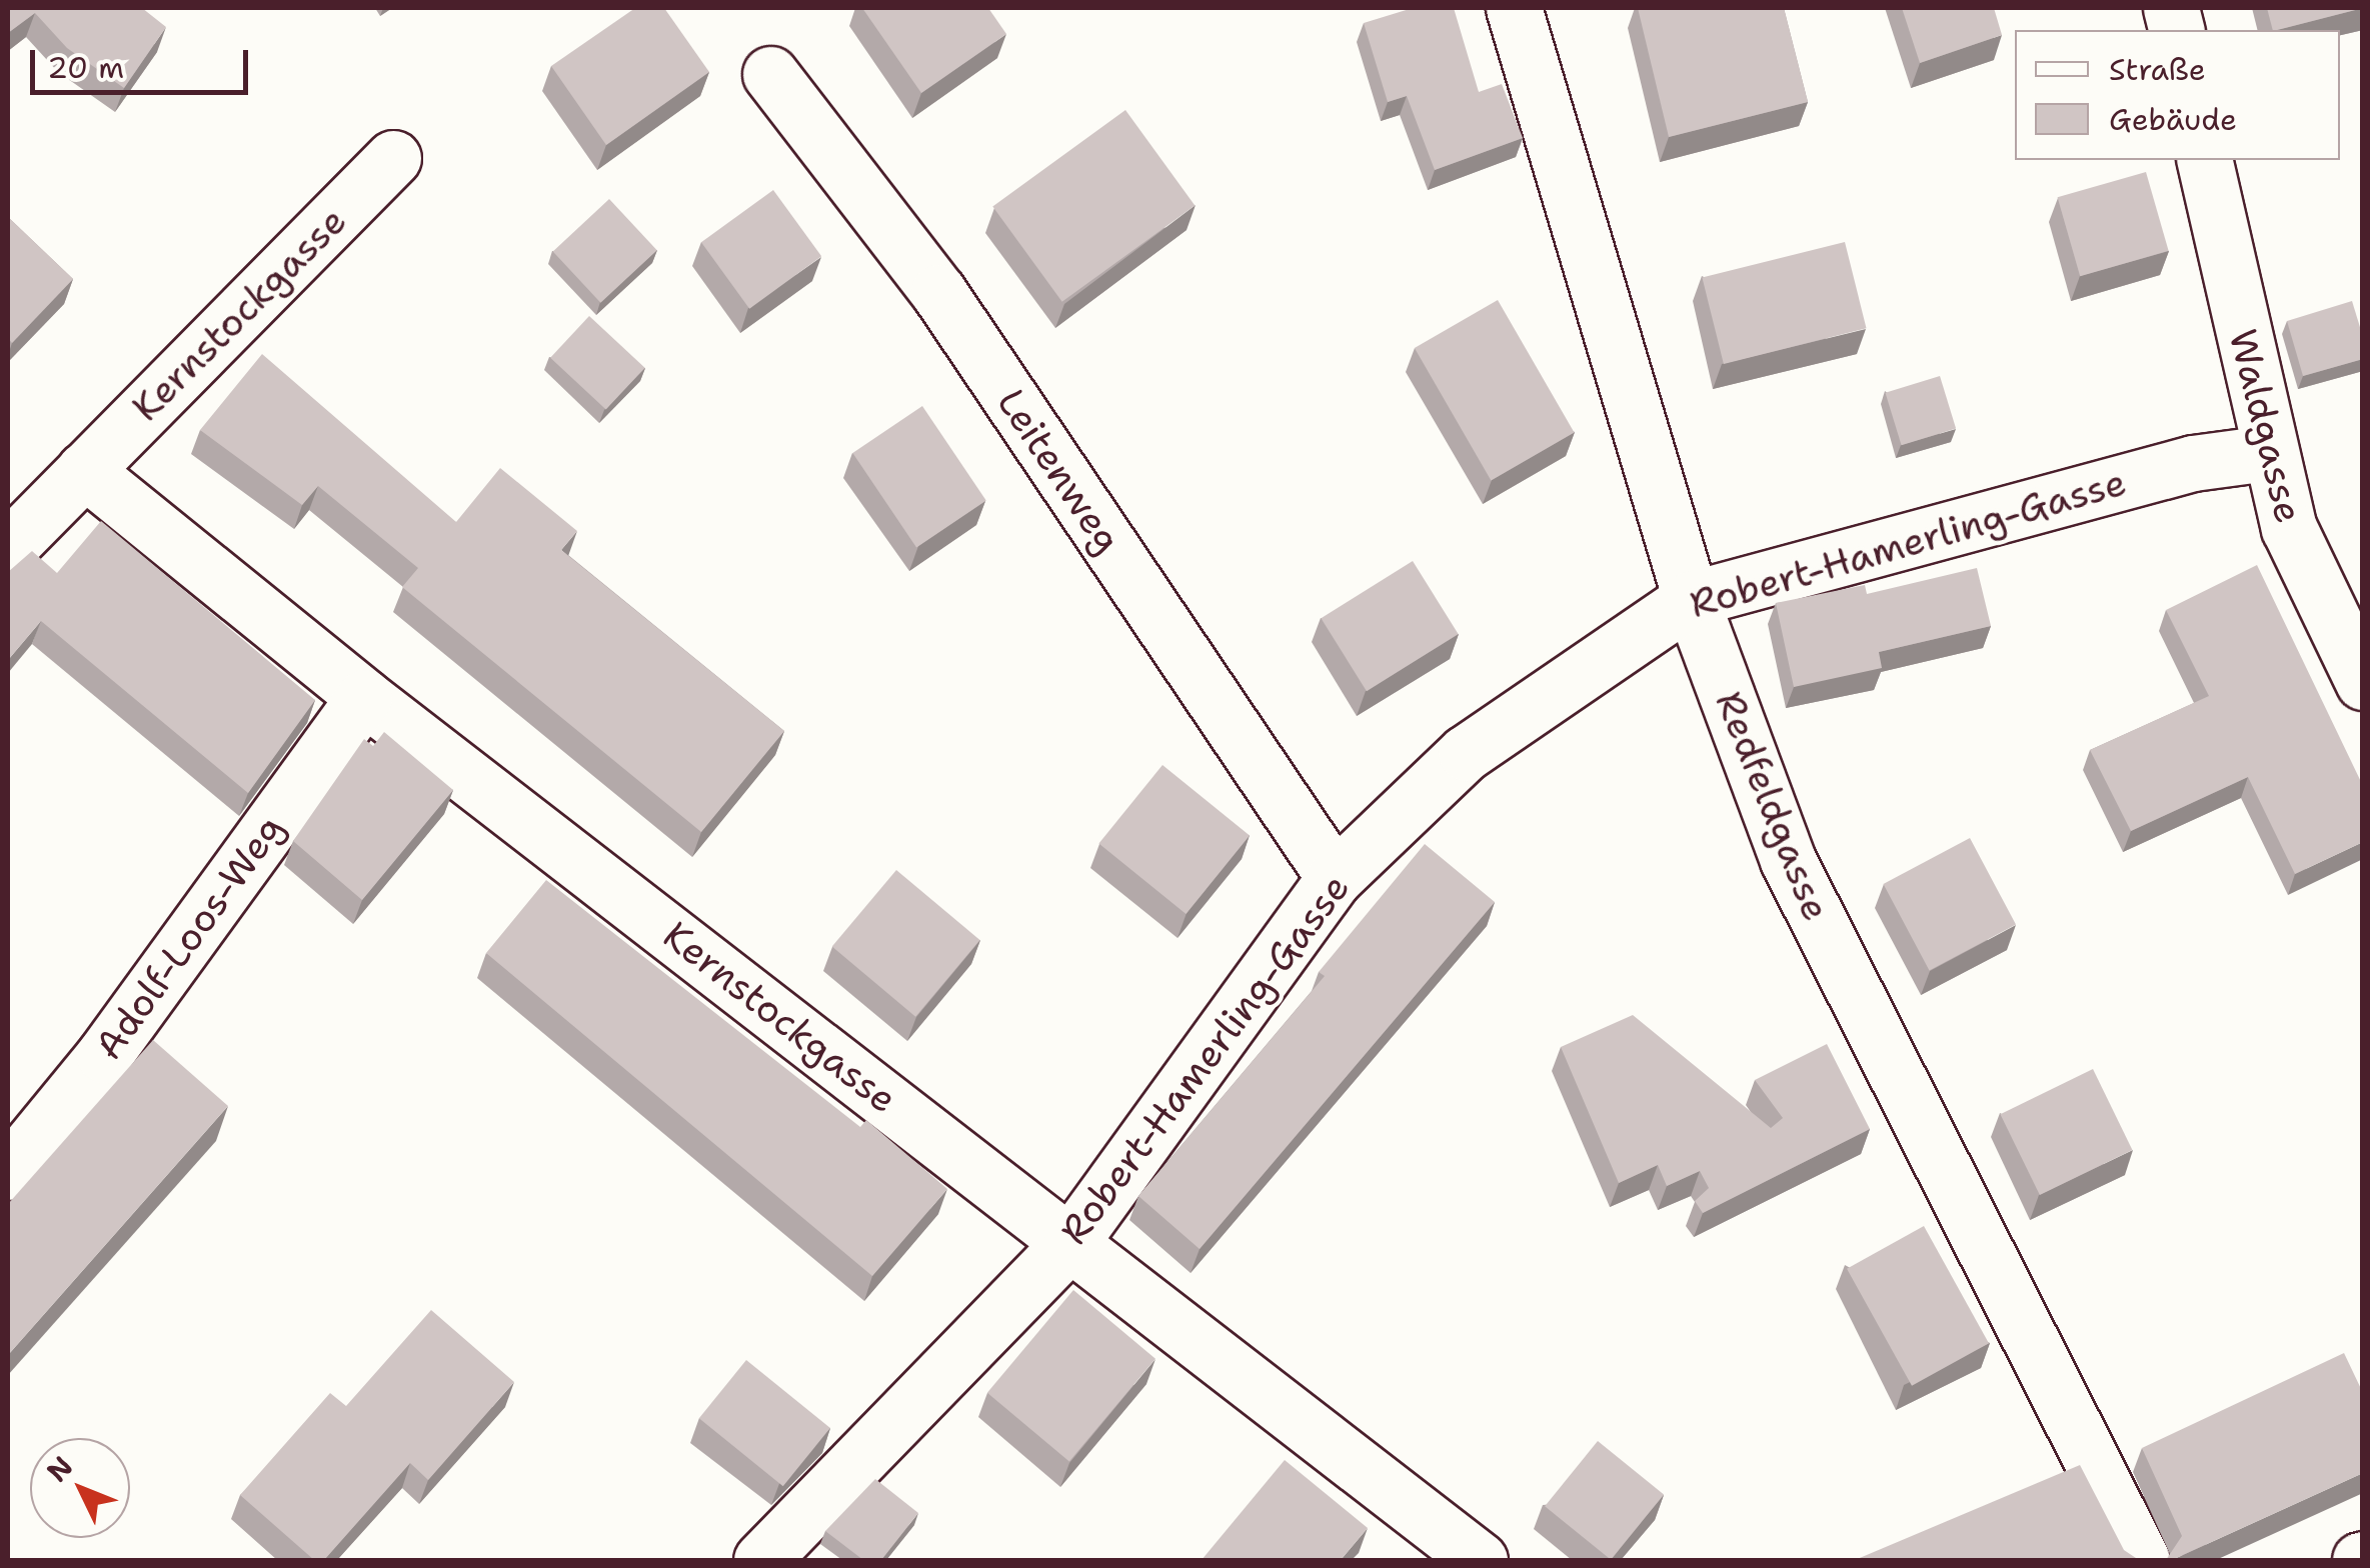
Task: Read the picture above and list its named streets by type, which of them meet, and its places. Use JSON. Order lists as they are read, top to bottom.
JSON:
{
  "streets": {
    "street": [
      "Kernstockgasse",
      "Waldgasse",
      "Leitenweg",
      "Robert-Hamerling-Gasse",
      "Redfeldgasse",
      "Adolf-Loos-Weg"
    ]
  },
  "crossings": [
    ["Kernstockgasse", "Robert-Hamerling-Gasse"],
    ["Kernstockgasse", "Adolf-Loos-Weg"],
    ["Waldgasse", "Robert-Hamerling-Gasse"],
    ["Leitenweg", "Robert-Hamerling-Gasse"],
    ["Robert-Hamerling-Gasse", "Redfeldgasse"]
  ],
  "legend": ["Straße", "Gebäude"],
  "scale_bar": "20 m",
  "north": "top left"
}
